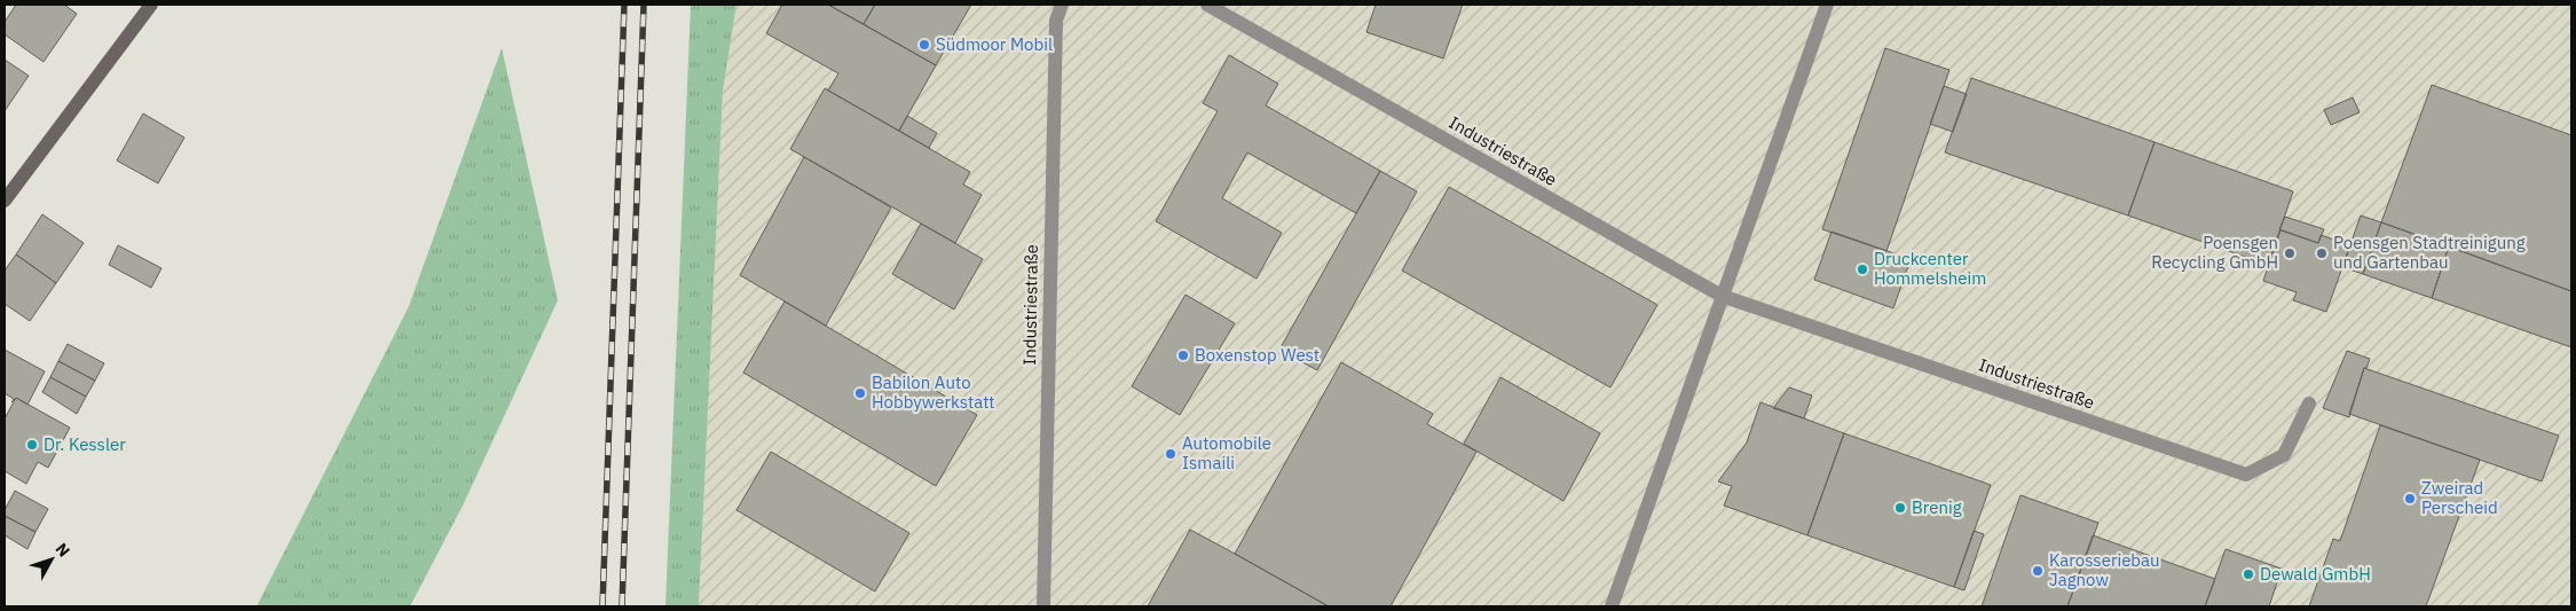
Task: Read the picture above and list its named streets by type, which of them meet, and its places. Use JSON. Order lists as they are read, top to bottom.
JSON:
{
  "streets": {
    "street": ["Industriestraße"]
  },
  "places": [
    "Südmoor Mobil",
    "Poensgen Recycling GmbH",
    "Poensgen Stadtreinigung und Gartenbau",
    "Druckcenter Hommelsheim",
    "Boxenstop West",
    "Babilon Auto Hobbywerkstatt",
    "Dr. Kessler",
    "Automobile Ismaili",
    "Zweirad Perscheid",
    "Brenig",
    "Karosseriebau Jagnow",
    "Dewald GmbH"
  ],
  "north": "top right"
}
